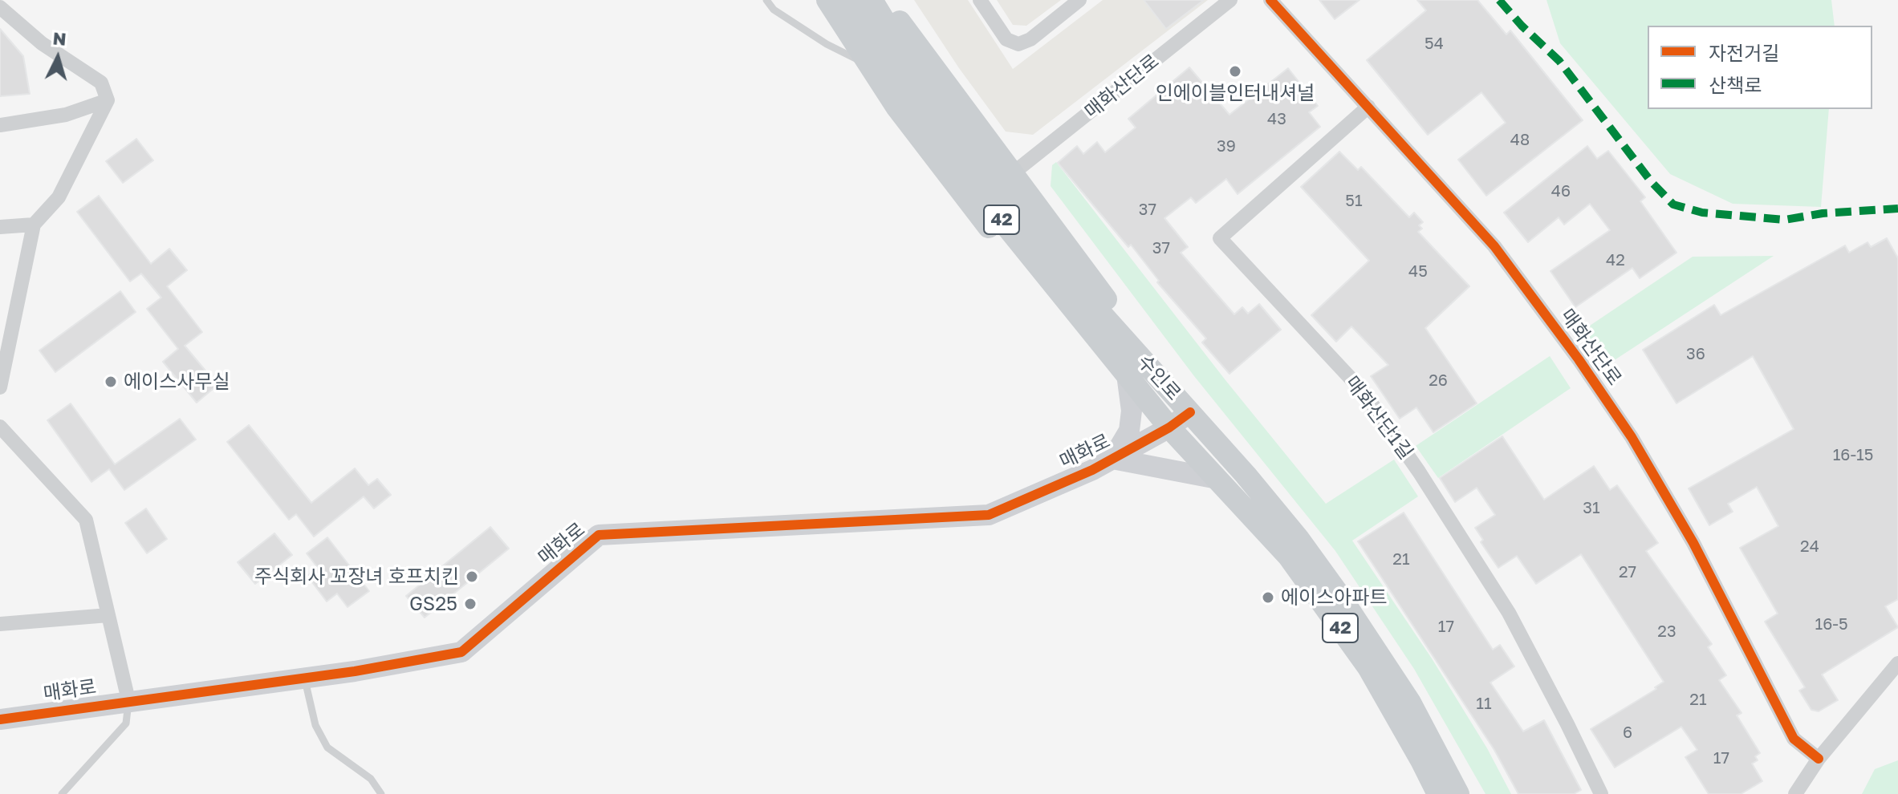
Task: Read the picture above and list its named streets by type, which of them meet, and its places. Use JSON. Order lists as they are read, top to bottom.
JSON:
{
  "streets": {
    "main road": ["42", "수인로"],
    "street": ["매화산단로", "매화산단1길", "매화로"]
  },
  "crossings": [
    ["매화산단로", "매화산단1길"],
    ["수인로", "매화로"]
  ],
  "places": [
    "인에이블인터내셔널",
    "에이스사무실",
    "주식회사 꼬장녀 호프치킨",
    "에이스아파트",
    "GS25"
  ],
  "house_numbers": [
    "54",
    "43",
    "48",
    "39",
    "46",
    "51",
    "37",
    "37",
    "42",
    "45",
    "36",
    "26",
    "16-15",
    "31",
    "24",
    "21",
    "27",
    "16-5",
    "17",
    "23",
    "21",
    "11",
    "6",
    "17"
  ],
  "legend": ["자전거길", "산책로"],
  "north": "top"
}
